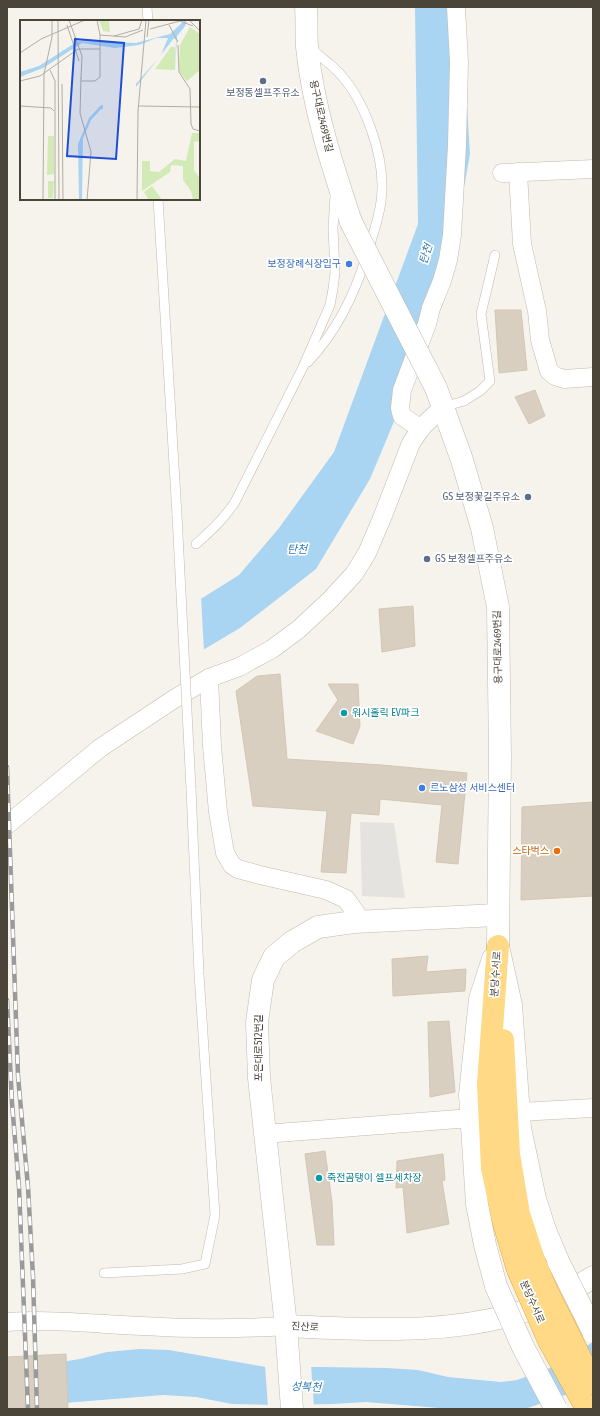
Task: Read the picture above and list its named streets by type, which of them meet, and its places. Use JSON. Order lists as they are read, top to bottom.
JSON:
{
  "streets": {
    "highway": ["분당수서로"],
    "street": ["용구대로2469번길", "포은대로512번길", "진산로"]
  },
  "crossings": [
    ["용구대로2469번길", "분당수서로"],
    ["용구대로2469번길", "포은대로512번길"],
    ["포은대로512번길", "진산로"]
  ],
  "water": ["탄천", "성복천"],
  "places": [
    "보정동셀프주유소",
    "보정장례식장입구",
    "GS 보정꽃길주유소",
    "GS 보정셀프주유소",
    "워시홀릭 EV파크",
    "르노삼성 서비스센터",
    "스타벅스",
    "죽전곰탱이 셀프세차장"
  ]
}
